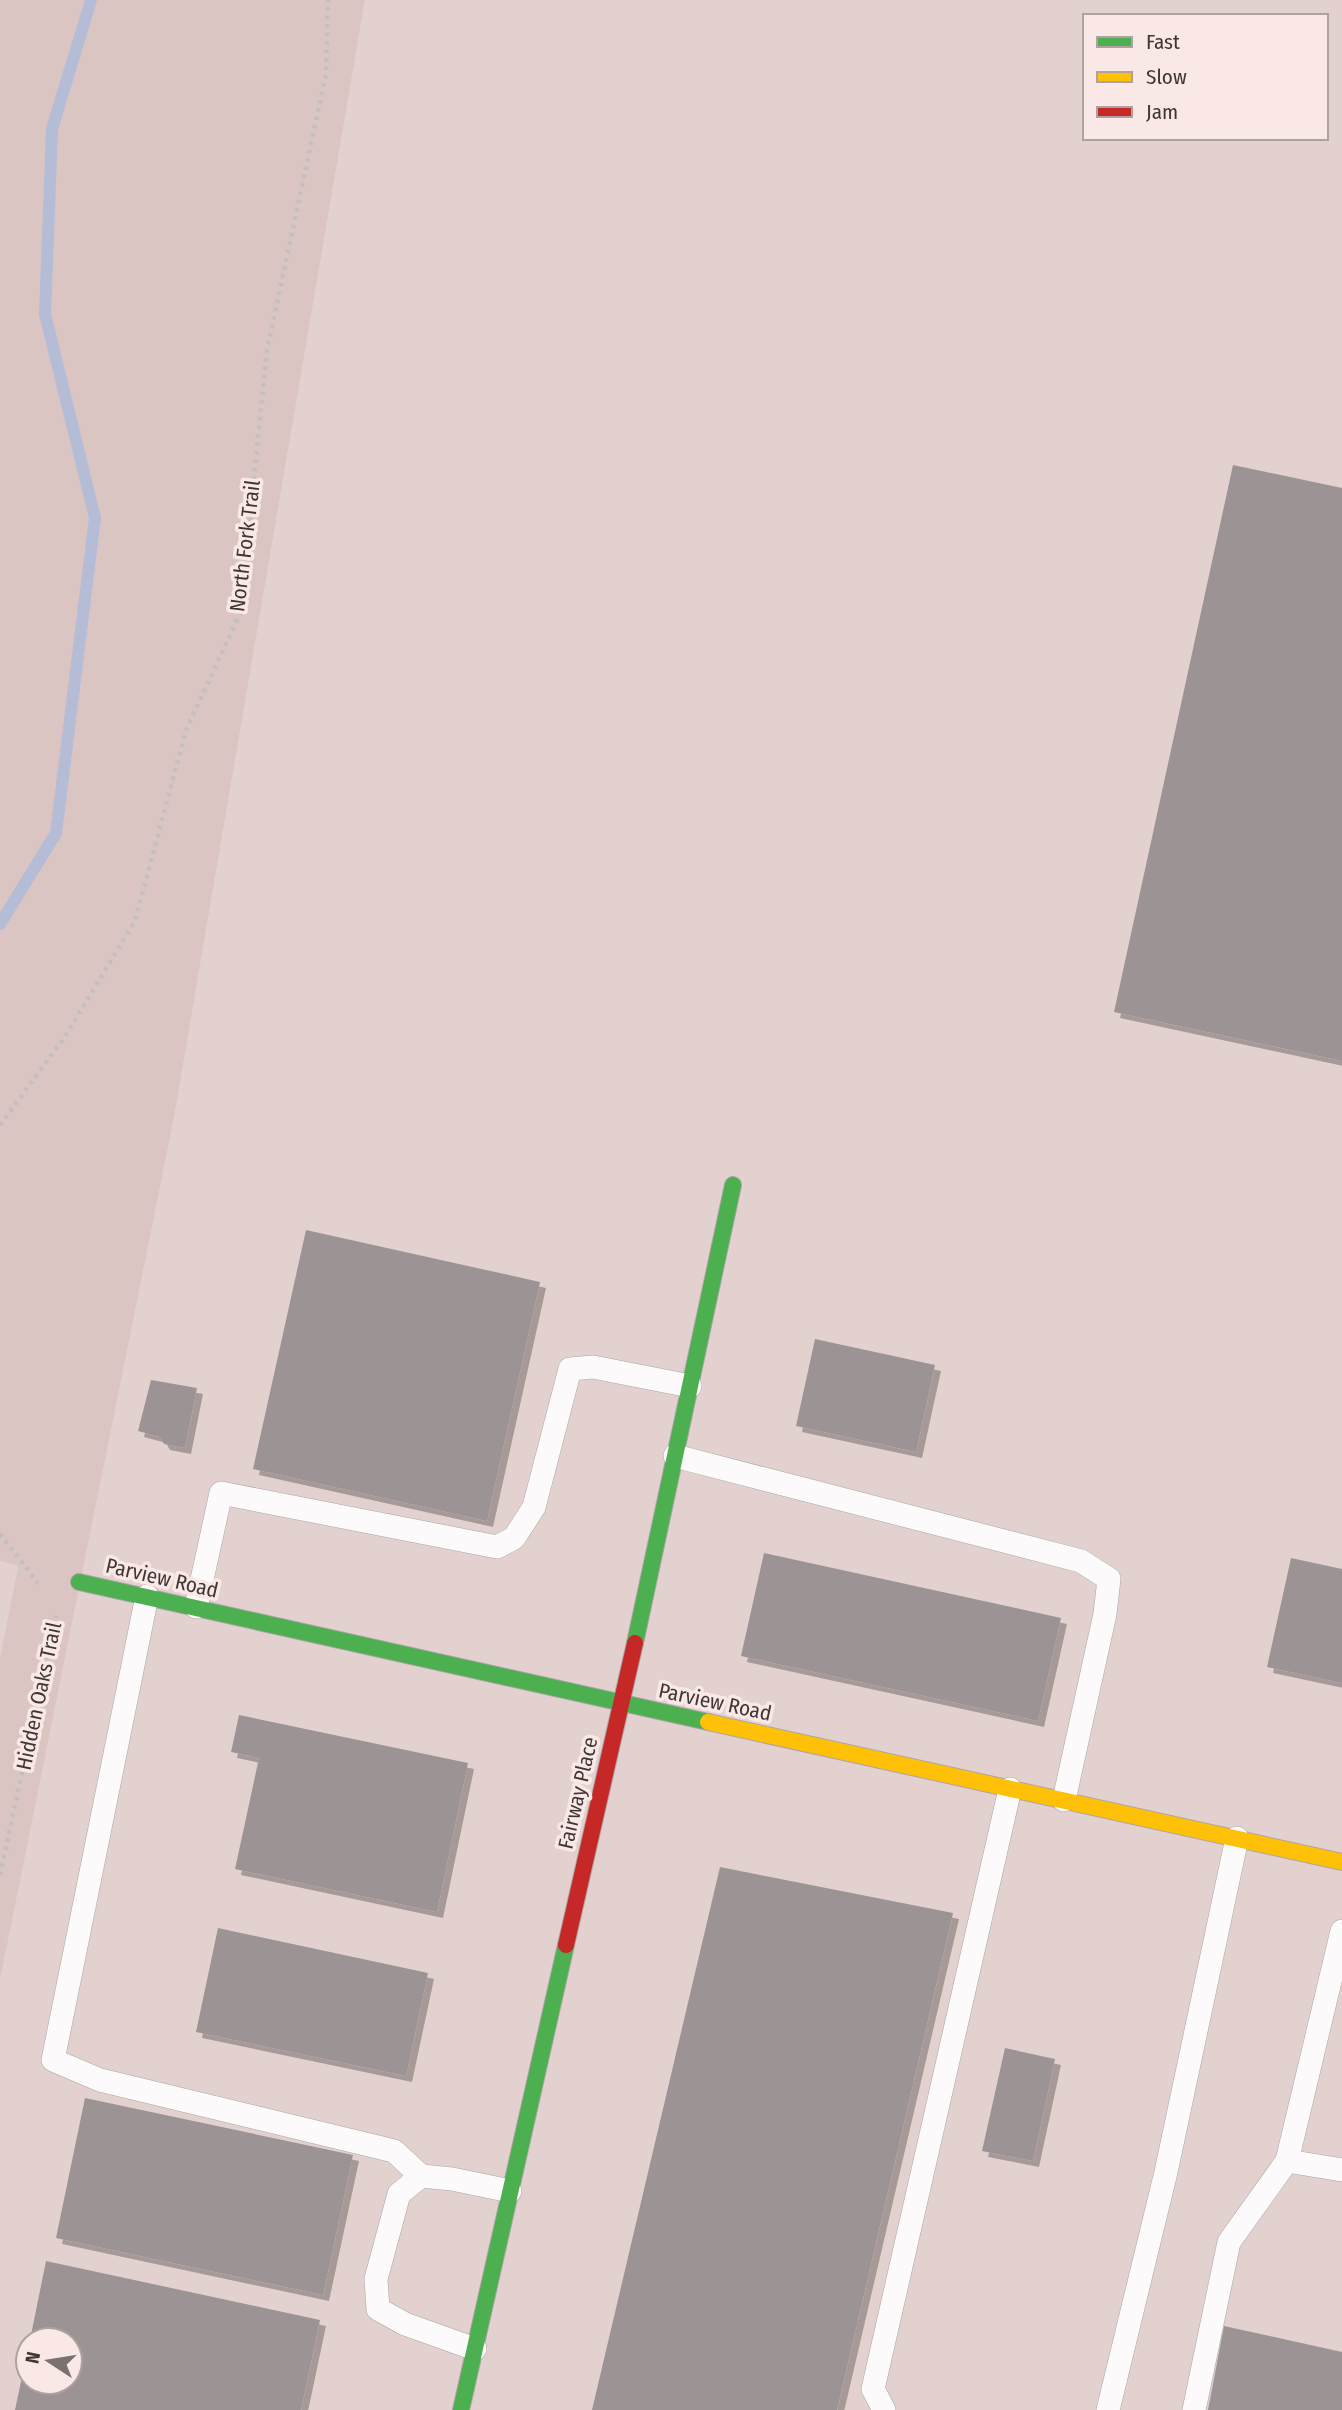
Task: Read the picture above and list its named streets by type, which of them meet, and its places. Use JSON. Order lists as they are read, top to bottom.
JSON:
{
  "streets": {
    "street": ["Parview Road", "Fairway Place"],
    "path": ["North Fork Trail", "Hidden Oaks Trail"]
  },
  "crossings": [
    ["Parview Road", "Fairway Place"]
  ],
  "legend": ["Fast", "Slow", "Jam"],
  "north": "left"
}
